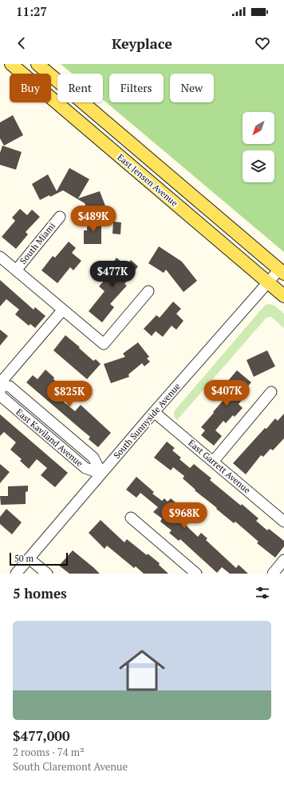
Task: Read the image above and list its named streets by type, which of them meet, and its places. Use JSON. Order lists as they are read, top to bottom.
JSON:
{
  "streets": {
    "main road": ["East Jensen Avenue"],
    "street": [
      "South Miami",
      "South Sunnyside Avenue",
      "East Kaviland Avenue",
      "East Garrett Avenue"
    ]
  },
  "crossings": [
    ["East Jensen Avenue", "South Sunnyside Avenue"],
    ["South Sunnyside Avenue", "East Kaviland Avenue"],
    ["South Sunnyside Avenue", "East Garrett Avenue"]
  ],
  "scale_bar": "50 m",
  "north": "bottom left",
  "page": {
    "status": "11:27",
    "header": "Keyplace",
    "chip": [
      "Buy",
      "Rent",
      "Filters",
      "New"
    ],
    "price": [
      "$489K",
      "$477K",
      "$407K",
      "$825K",
      "$968K"
    ],
    "scale": "50 m",
    "heading": "5 homes",
    "list": [
      {
        "name": "$477,000",
        "note": "2 rooms · 74 m² · South Claremont Avenue"
      }
    ]
  }
}
